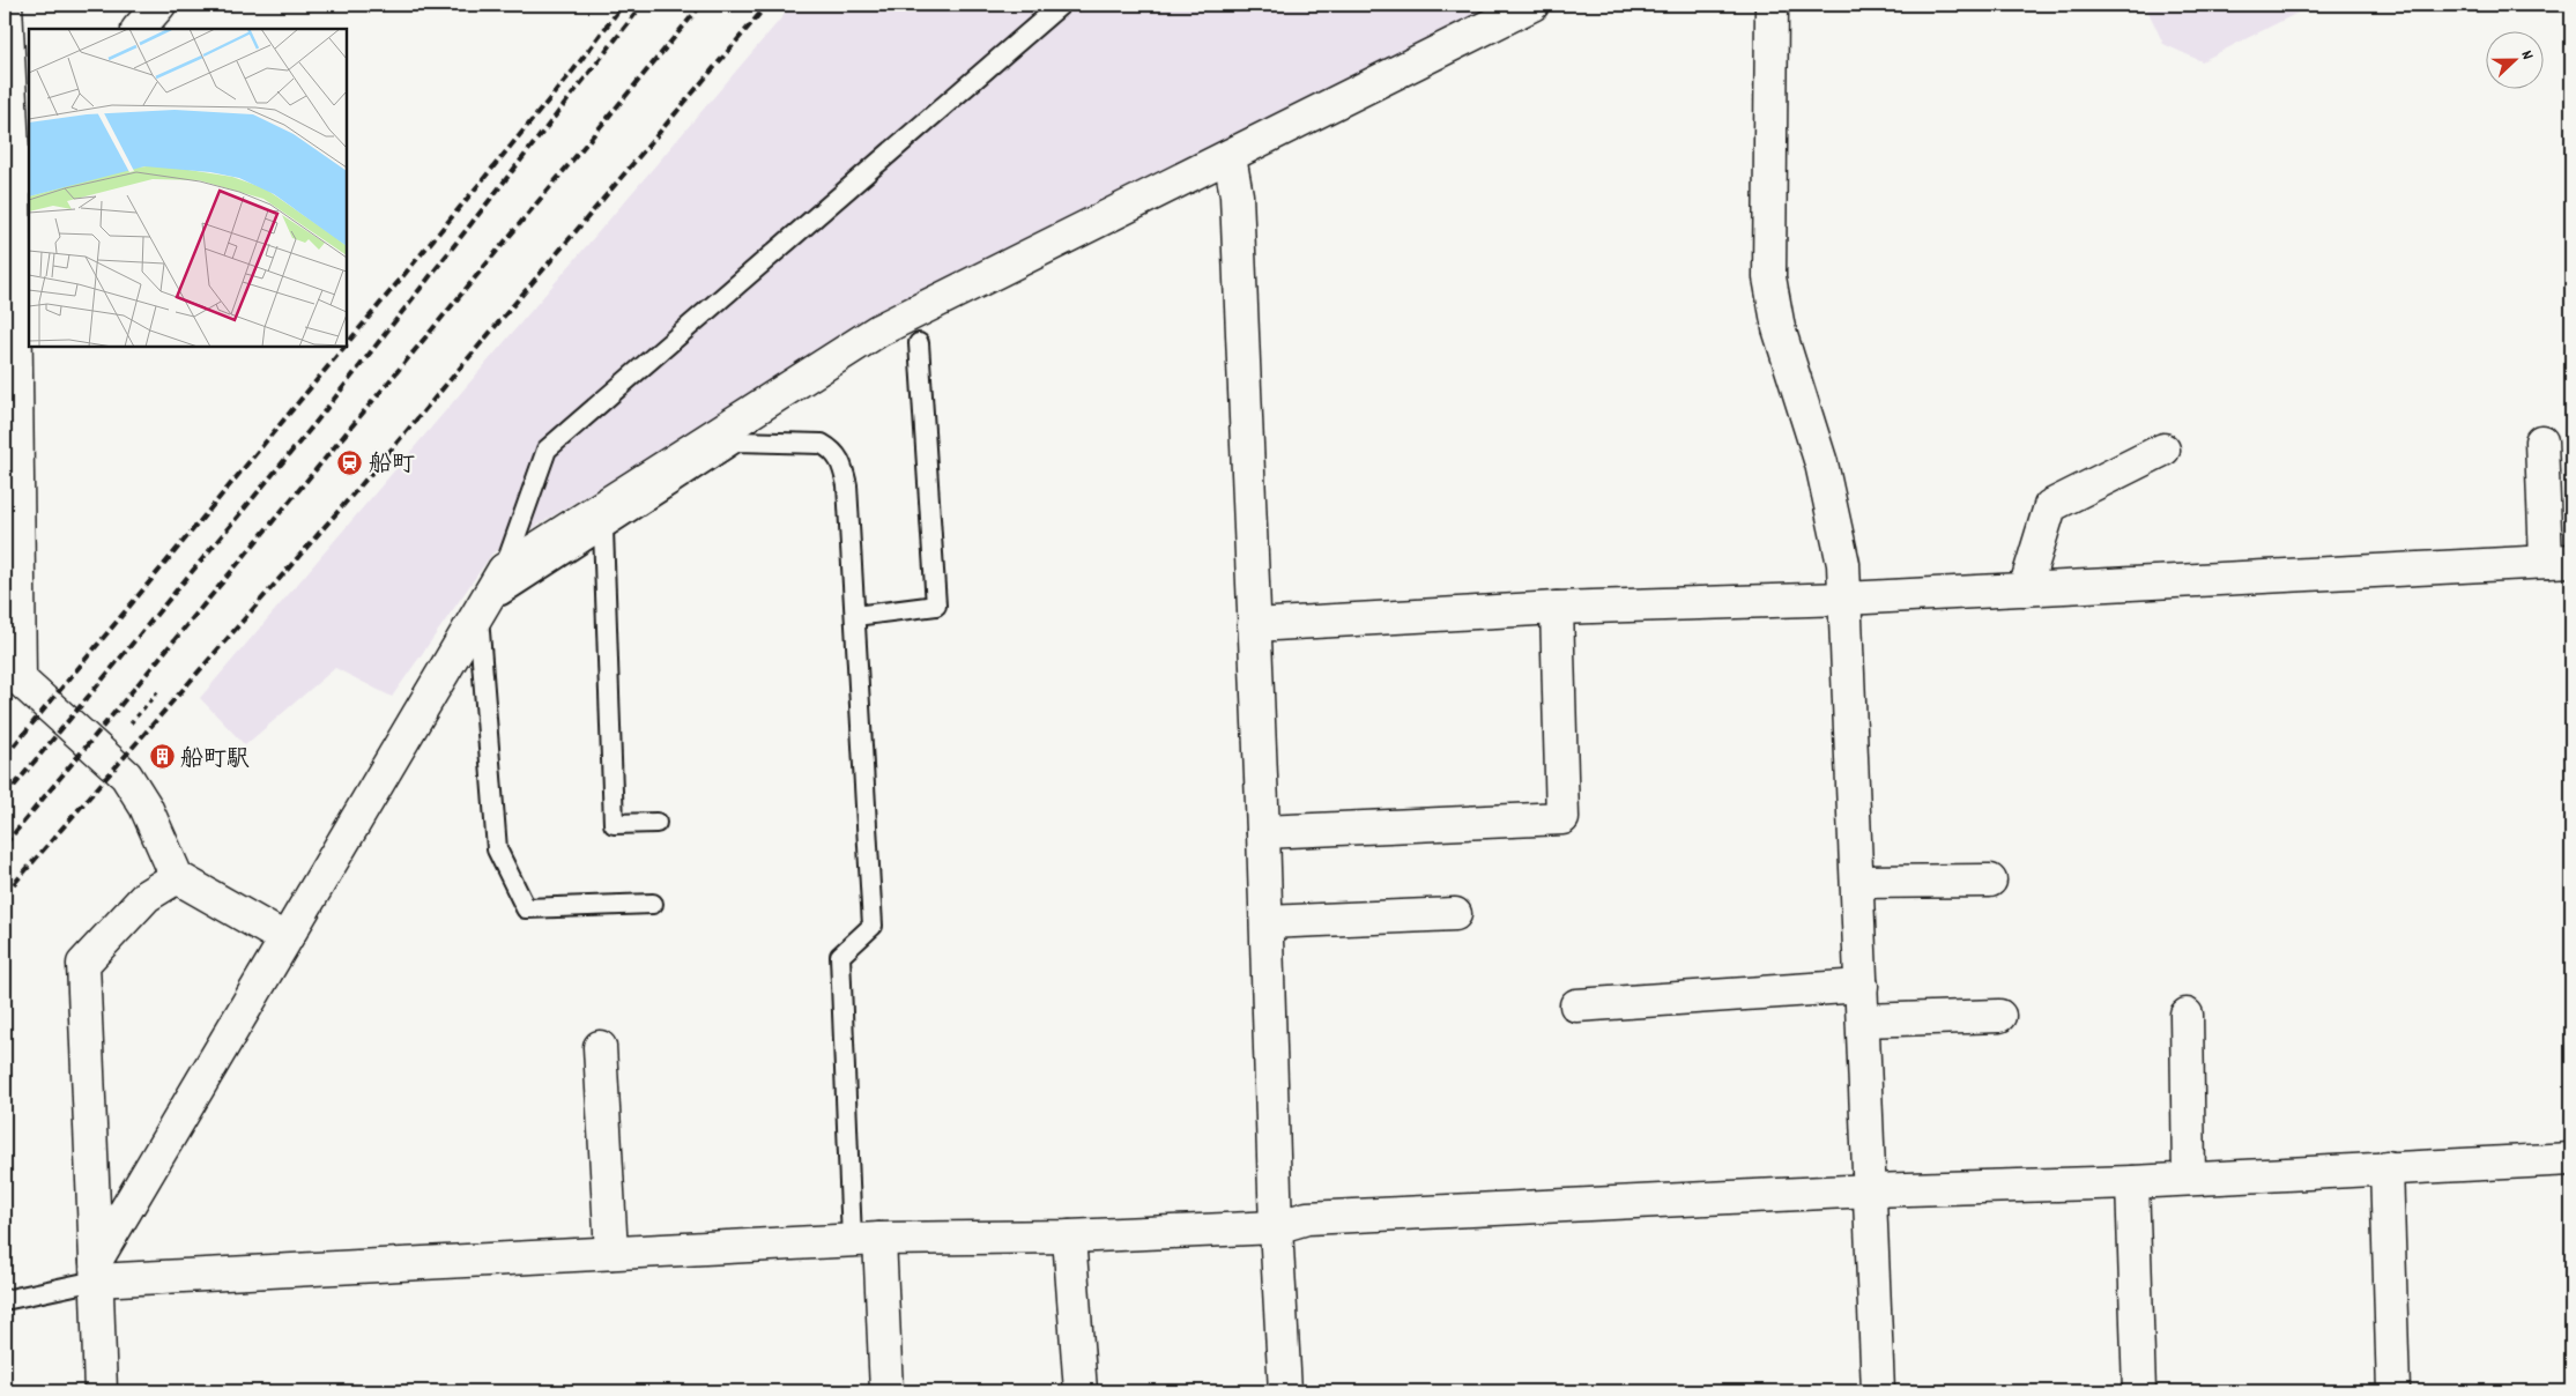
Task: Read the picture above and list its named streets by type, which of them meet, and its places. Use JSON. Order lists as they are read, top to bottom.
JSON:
{
  "places": {
    "station": ["船町"],
    "building": ["船町駅"]
  },
  "north": "right"
}
